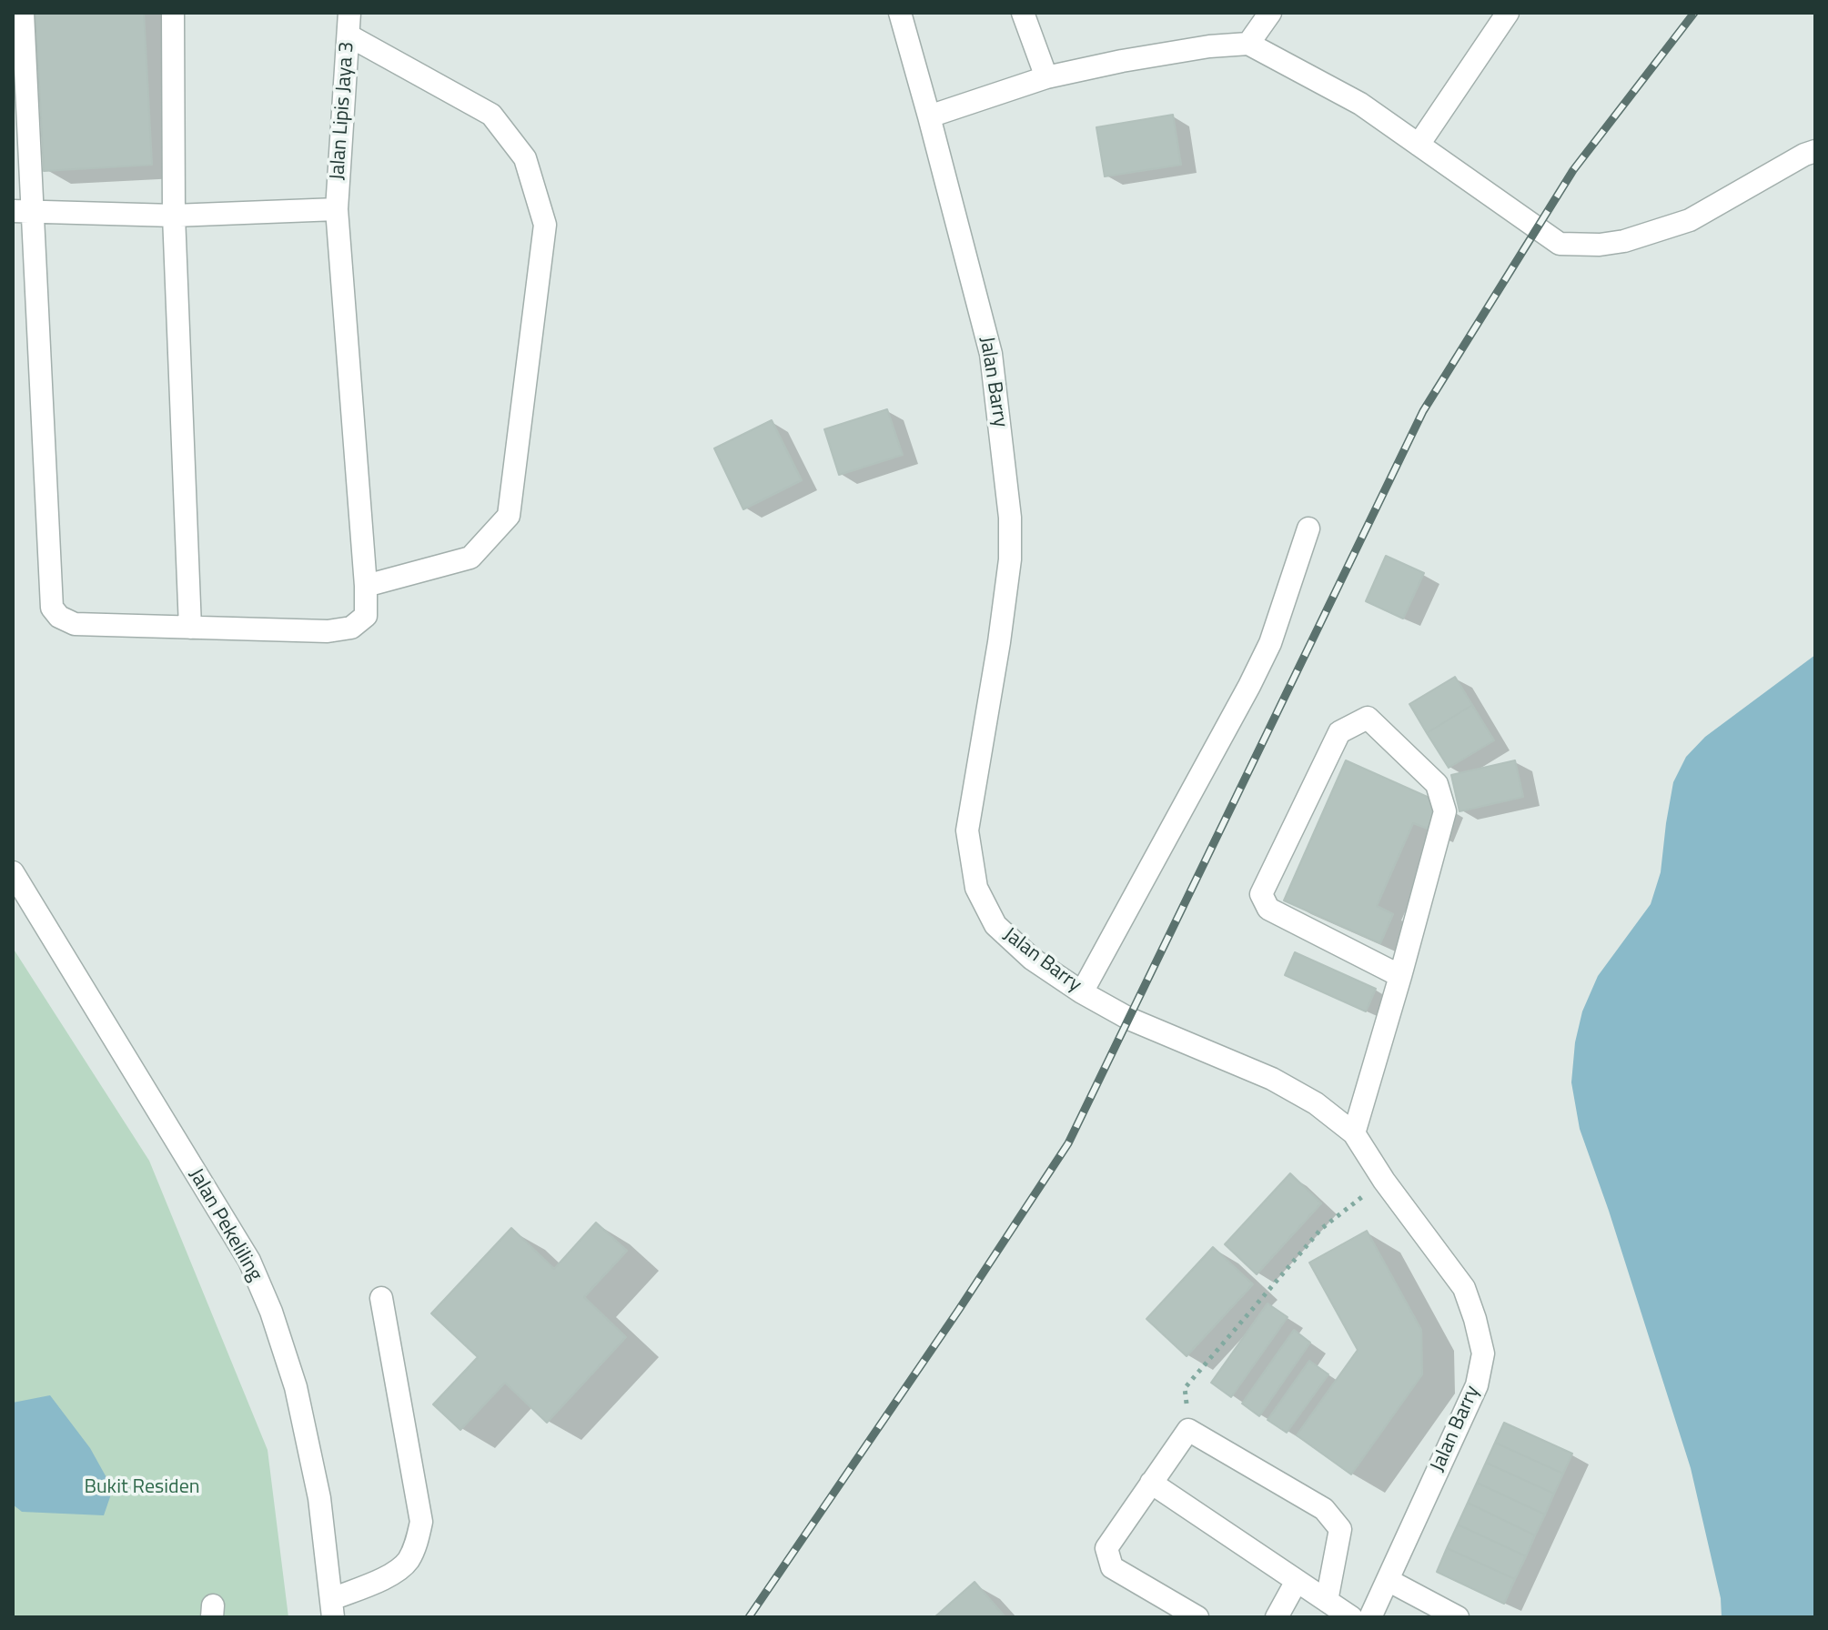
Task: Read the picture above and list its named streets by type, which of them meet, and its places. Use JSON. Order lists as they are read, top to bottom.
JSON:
{
  "streets": {
    "street": ["Jalan Lipis Jaya 3", "Jalan Barry", "Jalan Pekeliling"]
  },
  "parks": ["Bukit Residen"]
}
